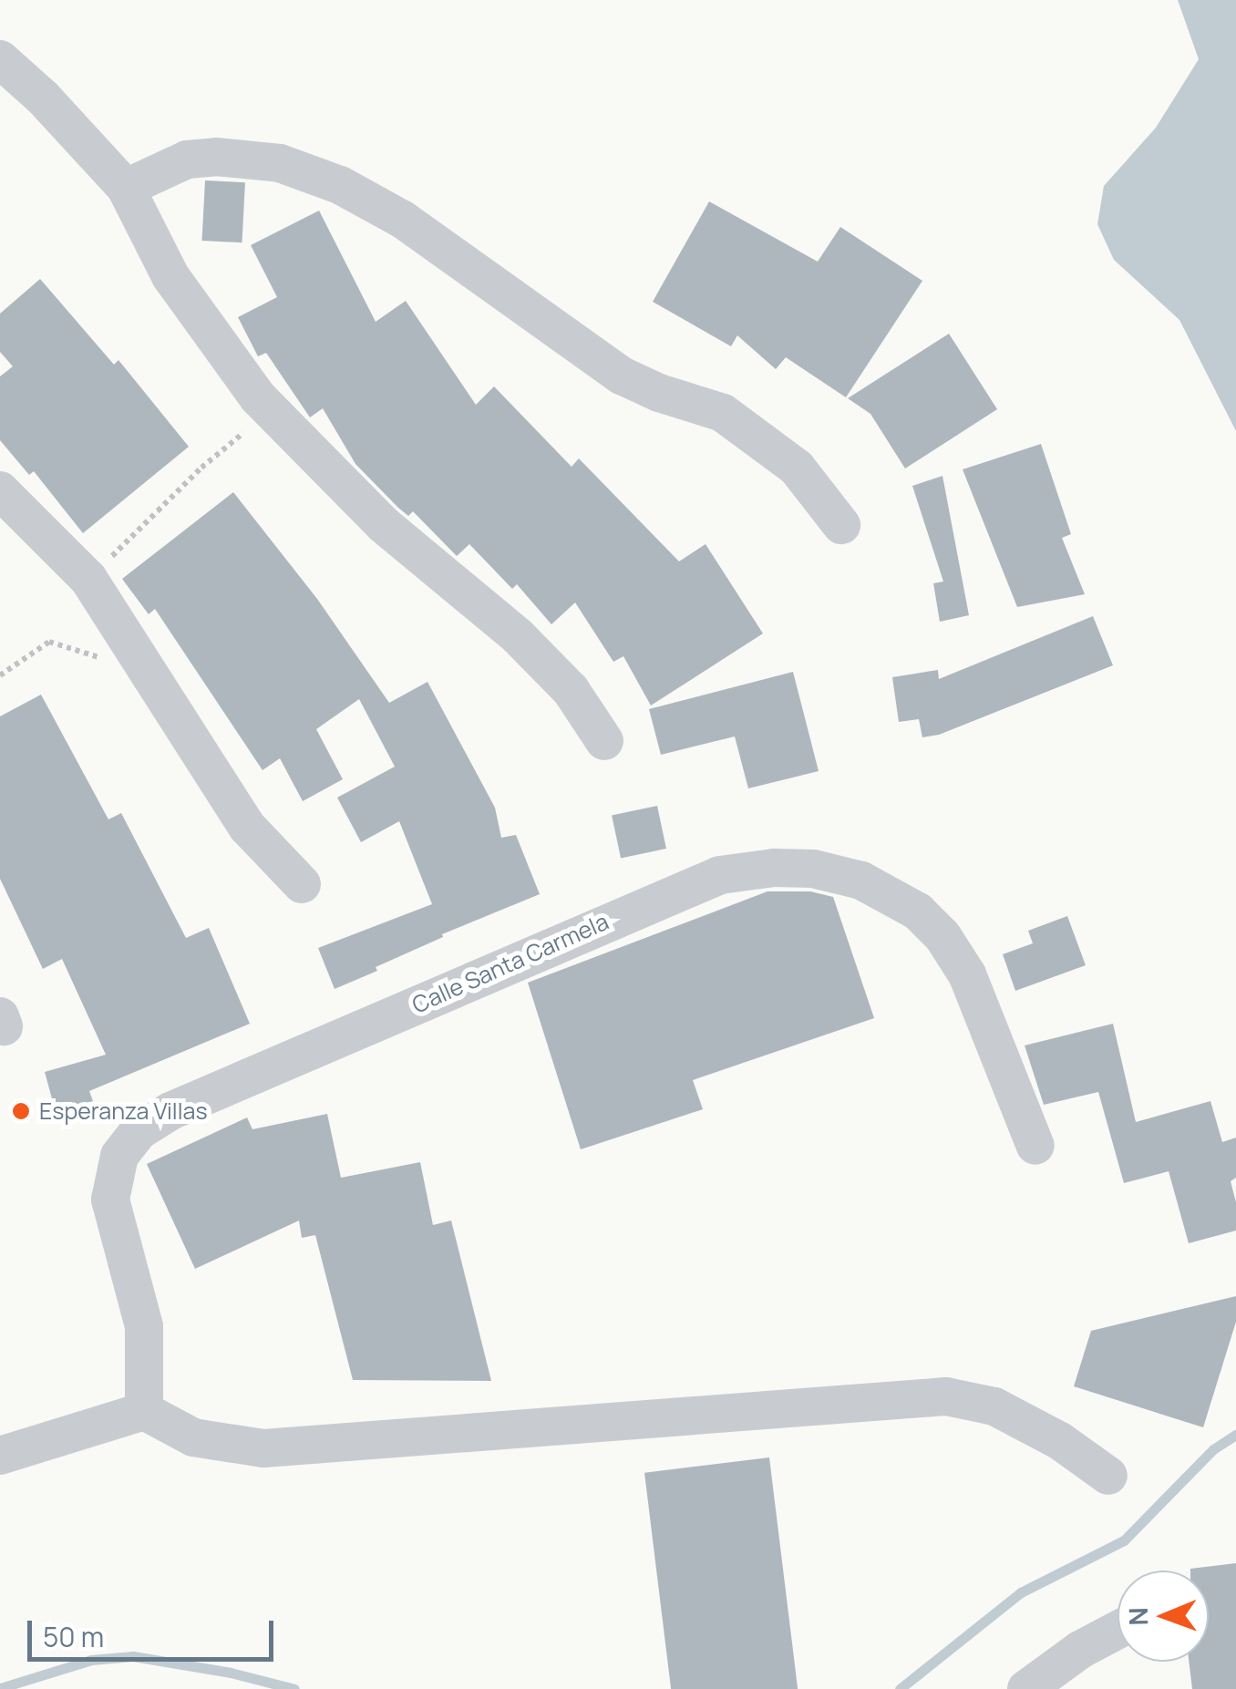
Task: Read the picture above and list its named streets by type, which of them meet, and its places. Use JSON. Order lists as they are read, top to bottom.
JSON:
{
  "streets": {
    "street": ["Calle Santa Carmela"]
  },
  "places": ["Esperanza Villas"],
  "scale_bar": "50 m",
  "north": "left"
}
